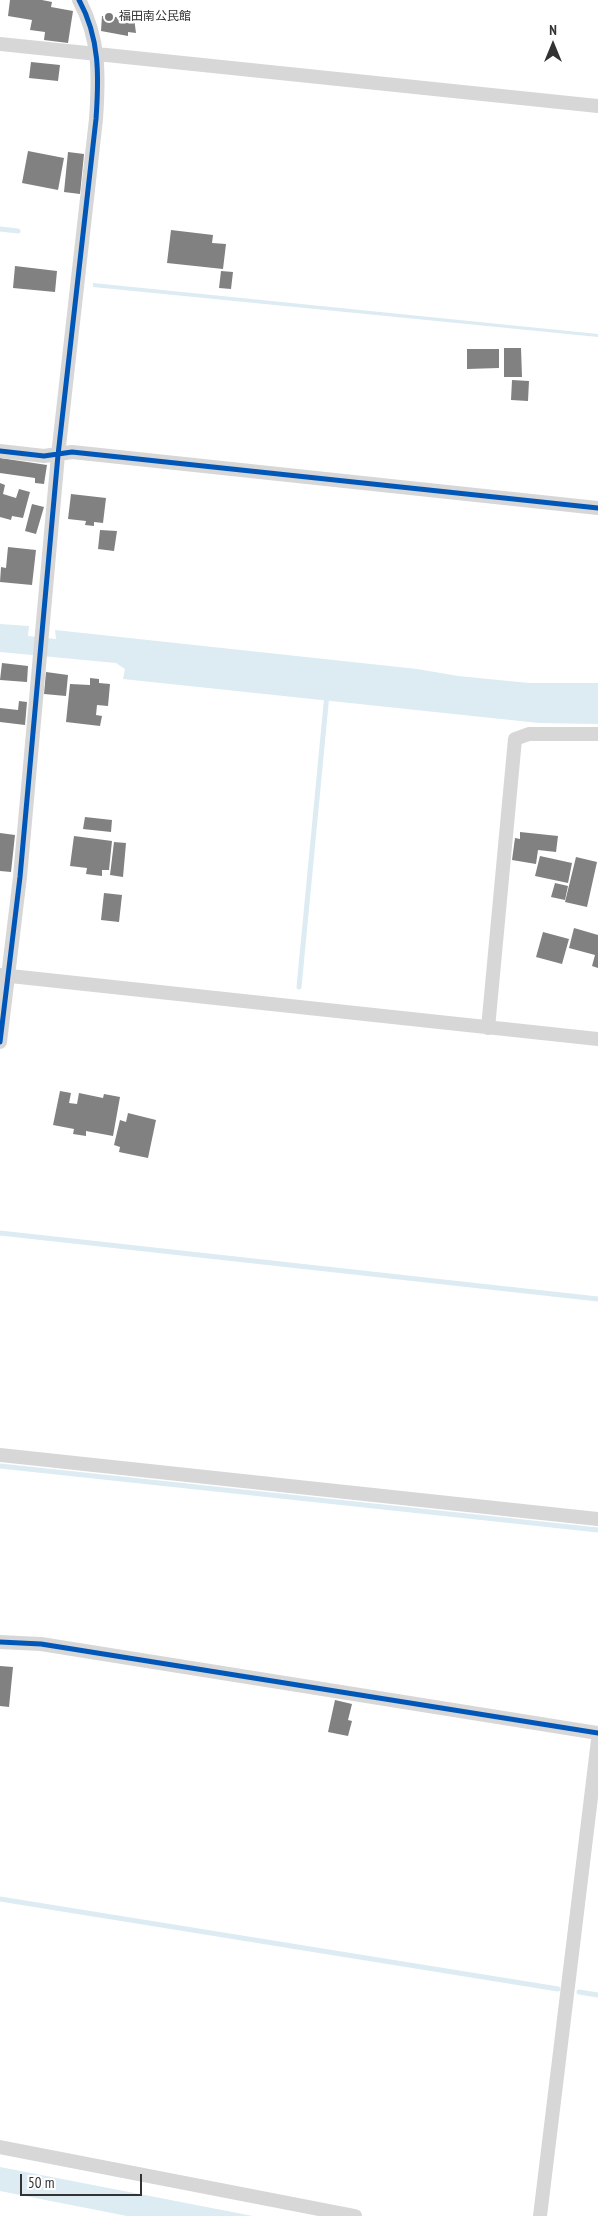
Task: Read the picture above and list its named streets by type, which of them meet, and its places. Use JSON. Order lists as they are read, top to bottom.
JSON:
{
  "places": ["福田南公民館"],
  "scale_bar": "50 m",
  "north": "top"
}
